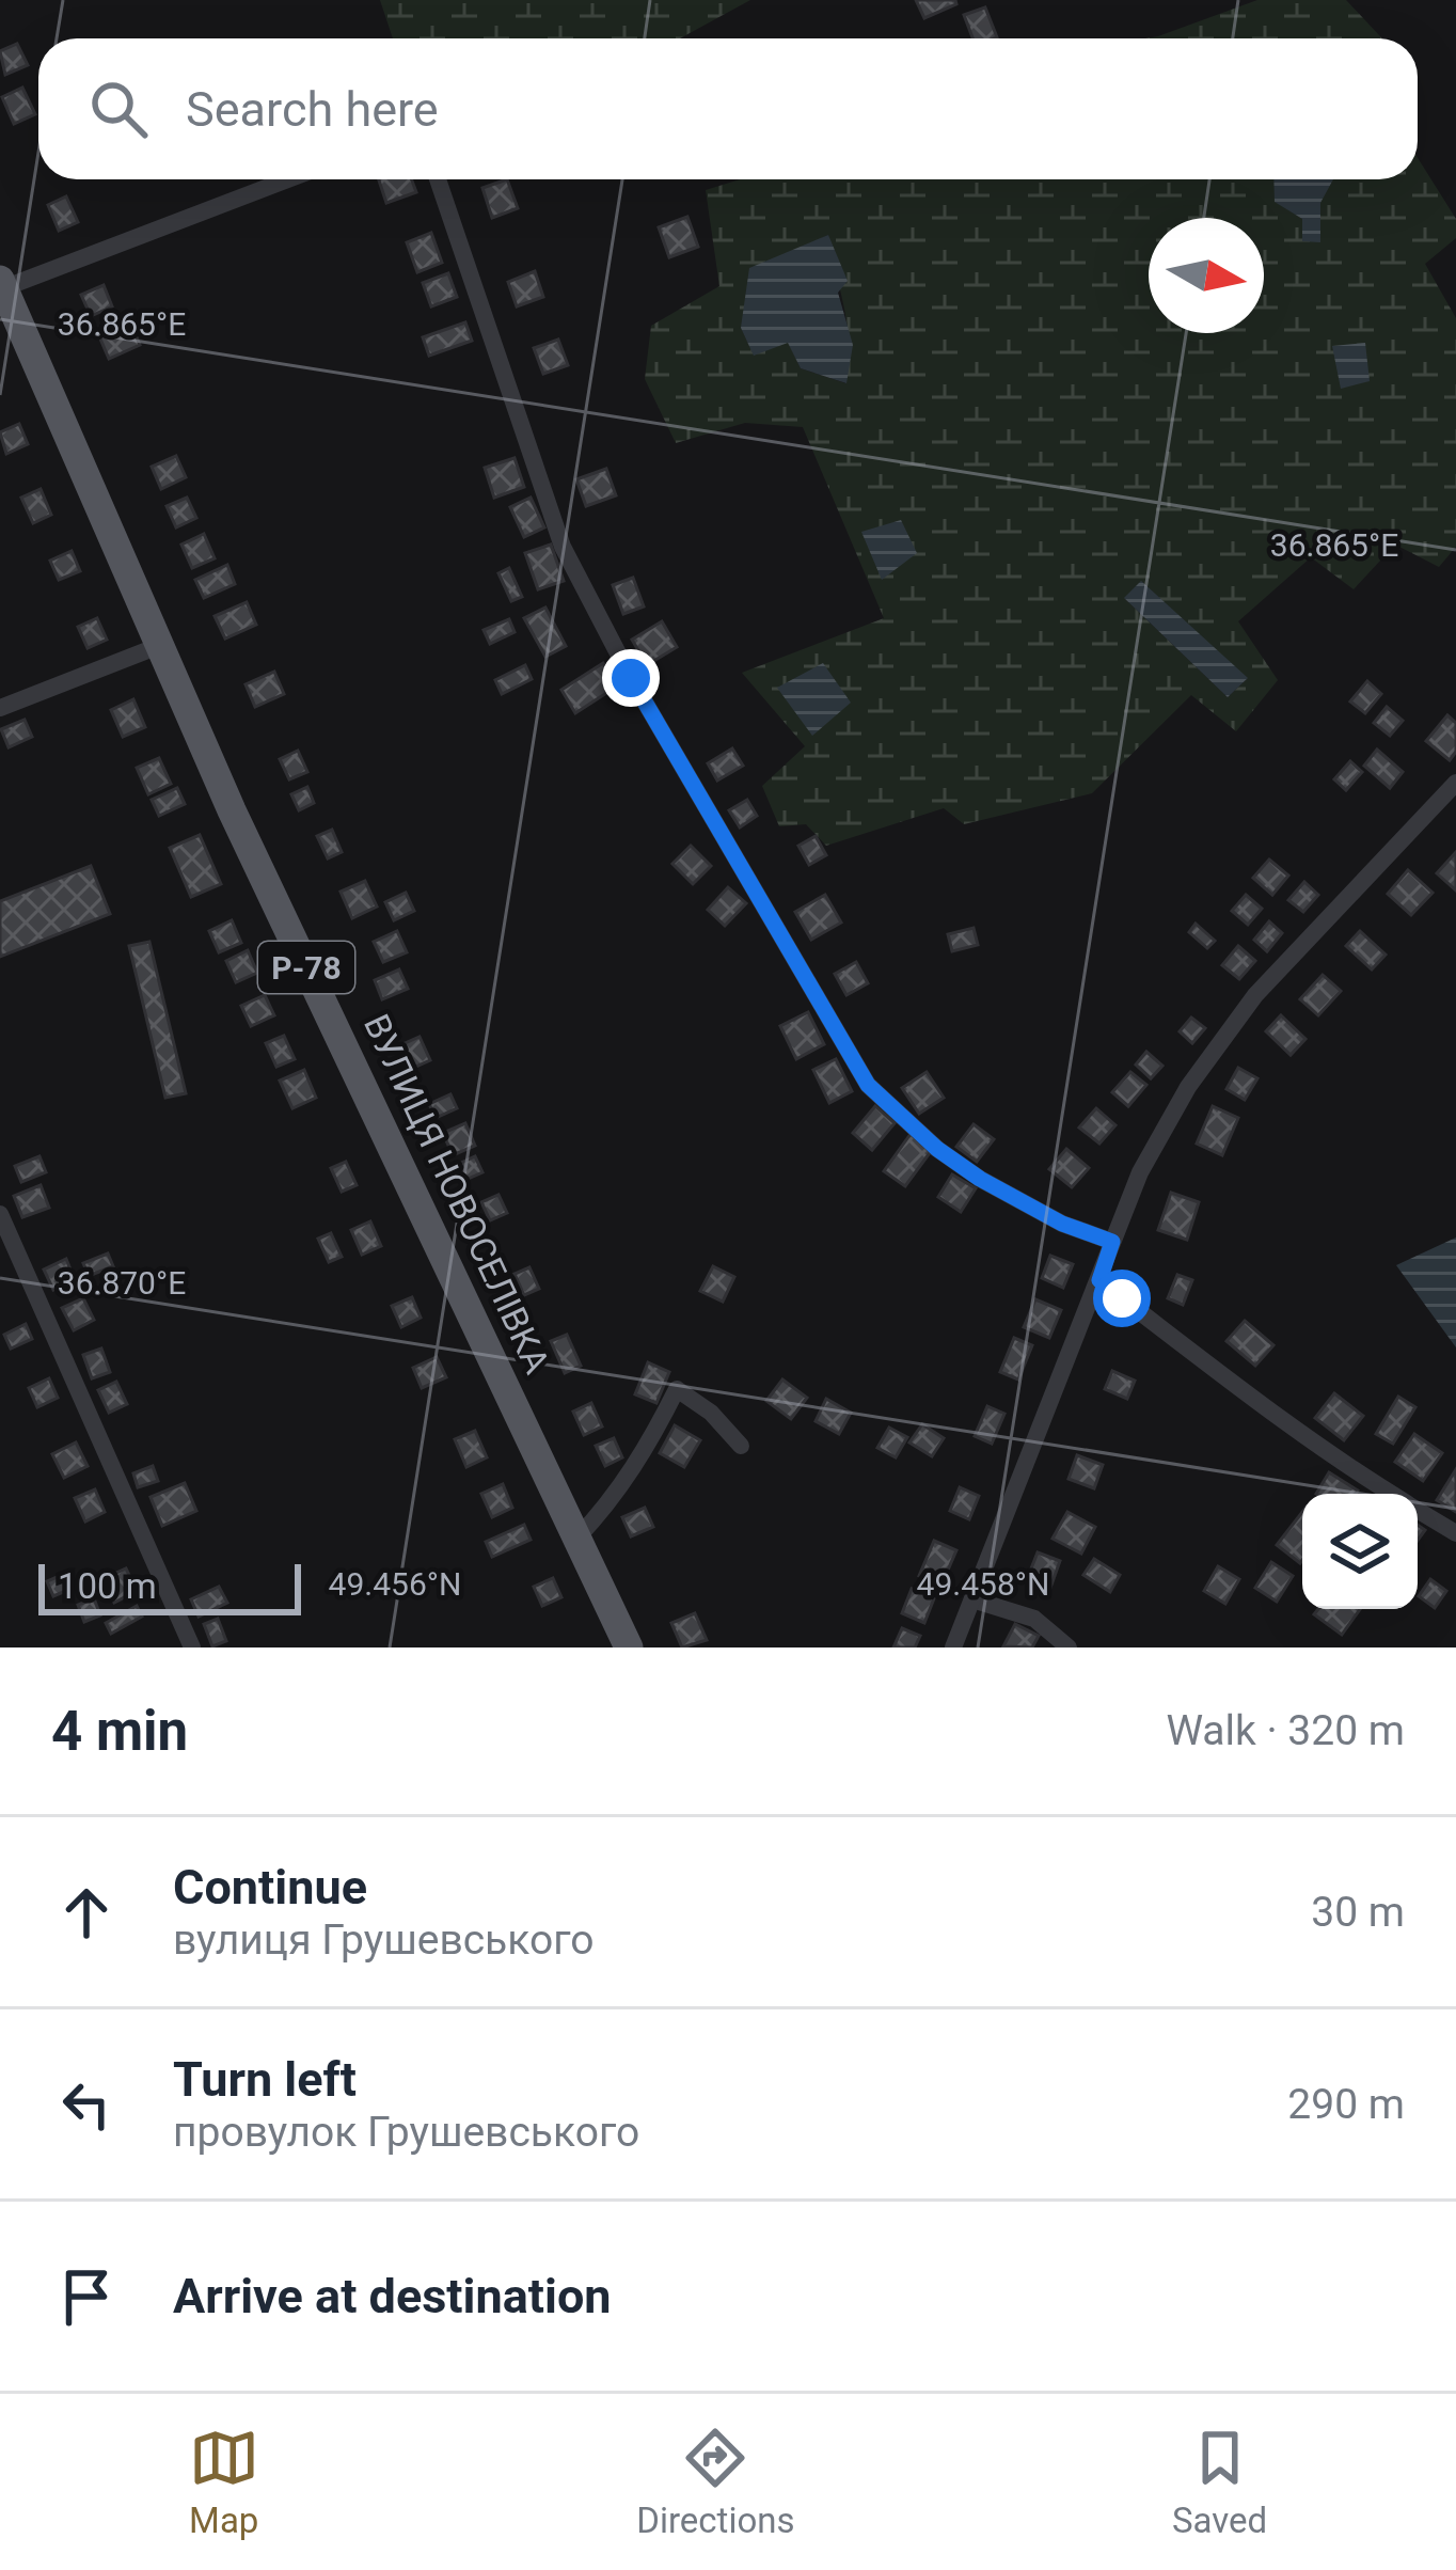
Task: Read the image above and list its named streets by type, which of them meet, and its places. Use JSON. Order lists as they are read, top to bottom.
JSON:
{
  "streets": {
    "main road": ["Р-78", "ВУЛИЦЯ НОВОСЕЛІВКА"]
  },
  "scale_bar": "100 m",
  "north": "right",
  "page": {
    "search": "Search here",
    "scale": "100 m",
    "heading": ["4 min", "Walk · 320 m"],
    "list": [
      ["Continue", "вулиця Грушевського", "30 m"],
      ["Turn left", "провулок Грушевського", "290 m"],
      "Arrive at destination"
    ],
    "nav": ["Map", "Directions", "Saved"]
  },
  "coordinates": [
    "36.865°E",
    "36.870°E",
    "49.456°N",
    "49.458°N"
  ]
}
